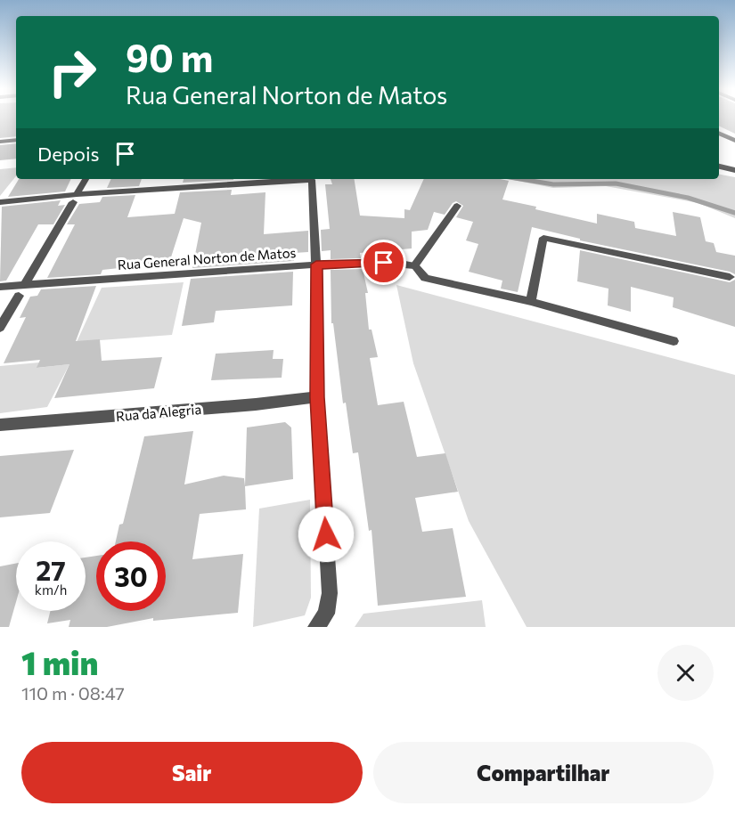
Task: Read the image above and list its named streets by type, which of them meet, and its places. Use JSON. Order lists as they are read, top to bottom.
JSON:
{
  "streets": {
    "street": ["Rua General Norton de Matos", "Rua da Alegria"]
  },
  "page": {
    "turn": ["90 m", "Rua General Norton de Matos"],
    "then": "Depois",
    "speed": "27 km/h",
    "limit": "30",
    "heading": ["1 min", "110 m · 08:47"],
    "buttons": ["Sair", "Compartilhar"]
  }
}
